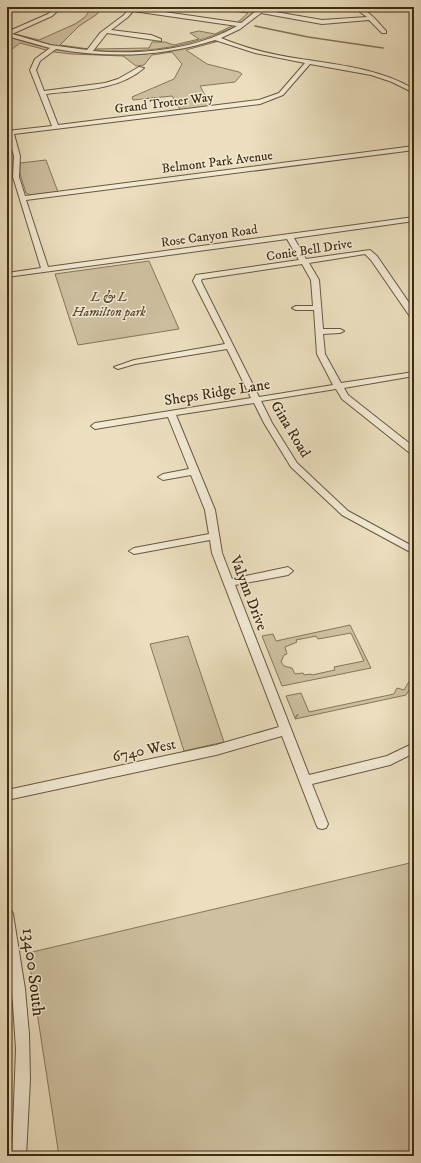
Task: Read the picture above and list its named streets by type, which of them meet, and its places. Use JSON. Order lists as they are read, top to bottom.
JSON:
{
  "streets": {
    "street": [
      "Grand Trotter Way",
      "Belmont Park Avenue",
      "Rose Canyon Road",
      "Conie Bell Drive",
      "Sheps Ridge Lane",
      "Gina Road",
      "Valynn Drive",
      "6740 West",
      "13400 South"
    ]
  },
  "crossings": [
    ["Conie Bell Drive", "Gina Road"],
    ["Sheps Ridge Lane", "Gina Road"],
    ["Sheps Ridge Lane", "Valynn Drive"],
    ["Valynn Drive", "6740 West"]
  ],
  "parks": ["L & L Hamilton park"]
}
